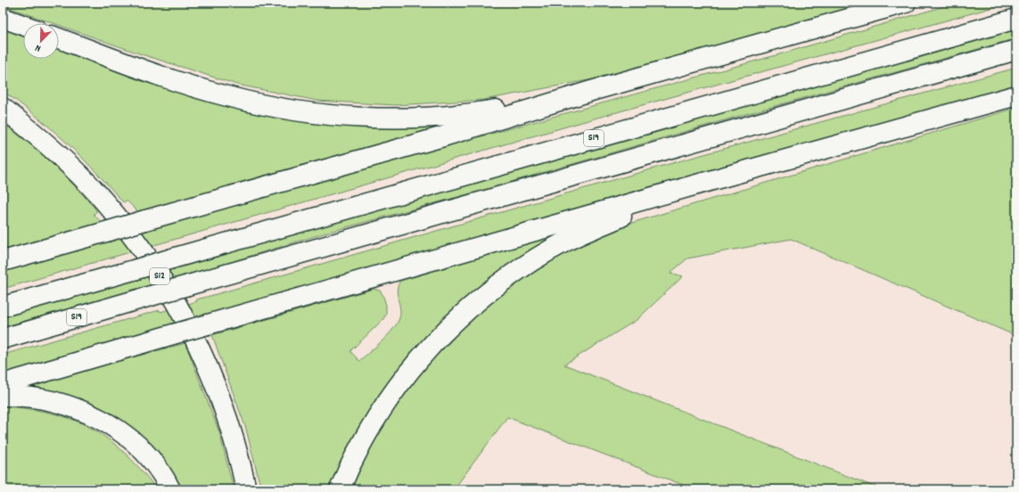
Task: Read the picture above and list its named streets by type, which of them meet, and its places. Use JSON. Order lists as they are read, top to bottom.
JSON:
{
  "streets": {
    "highway": ["S19", "S12"]
  },
  "north": "bottom left"
}
